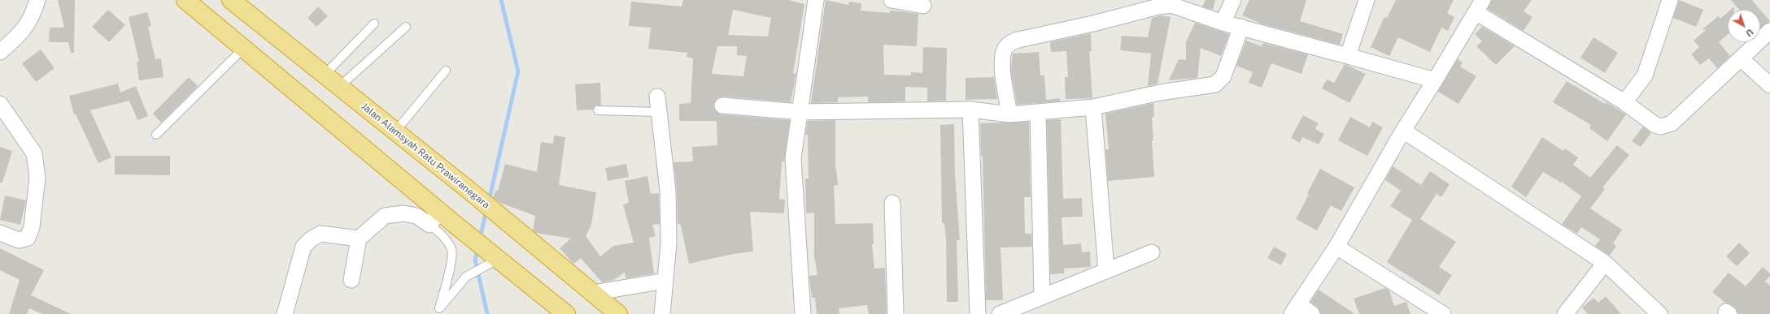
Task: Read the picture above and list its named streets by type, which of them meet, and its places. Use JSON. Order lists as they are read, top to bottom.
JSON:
{
  "streets": {
    "highway": ["Jalan Alamsyah Ratu Prawiranegara"]
  },
  "north": "bottom right"
}
